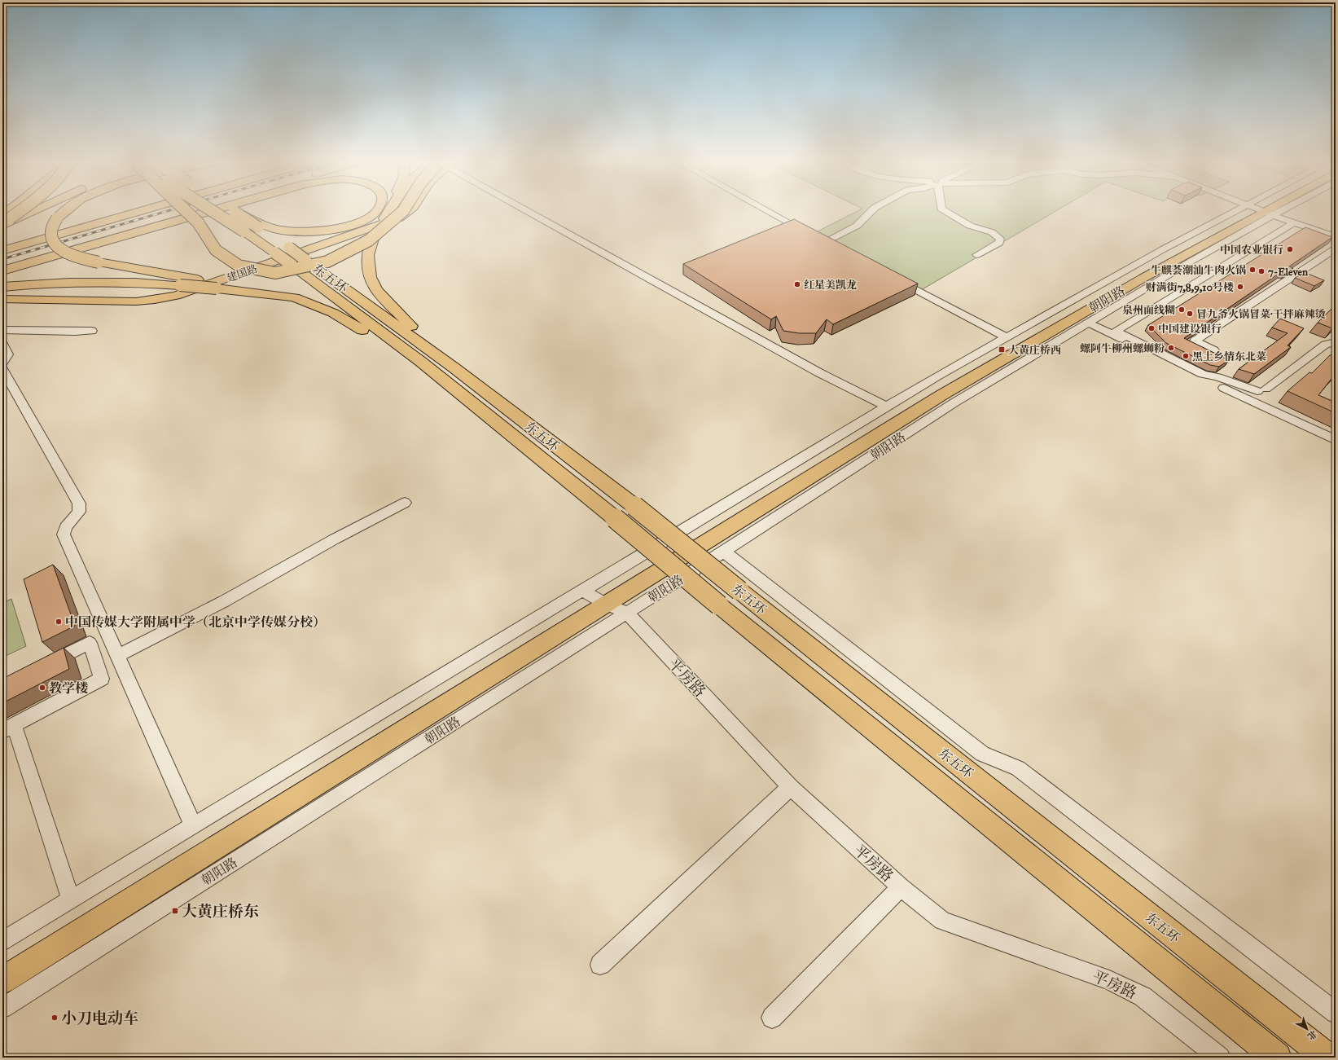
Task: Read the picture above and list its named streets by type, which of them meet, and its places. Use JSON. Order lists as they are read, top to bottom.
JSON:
{
  "streets": {
    "highway": ["东五环", "朝阳路"],
    "main road": ["建国路"],
    "street": ["平房路"]
  },
  "crossings": [
    ["朝阳路", "平房路"]
  ],
  "places": {
    "other": [
      "中国农业银行",
      "牛麒荟潮汕牛肉火锅",
      "7-Eleven",
      "红星美凯龙",
      "财满街7,8,9,10号楼",
      "泉州面线糊",
      "冒九爷火锅冒菜·干拌麻辣烫",
      "中国建设银行",
      "螺阿牛柳州螺蛳粉",
      "黑土乡情东北菜",
      "中国传媒大学附属中学（北京中学传媒分校）",
      "教学楼",
      "小刀电动车"
    ],
    "transit": ["大黄庄桥西", "大黄庄桥东"]
  },
  "north": "bottom right"
}
